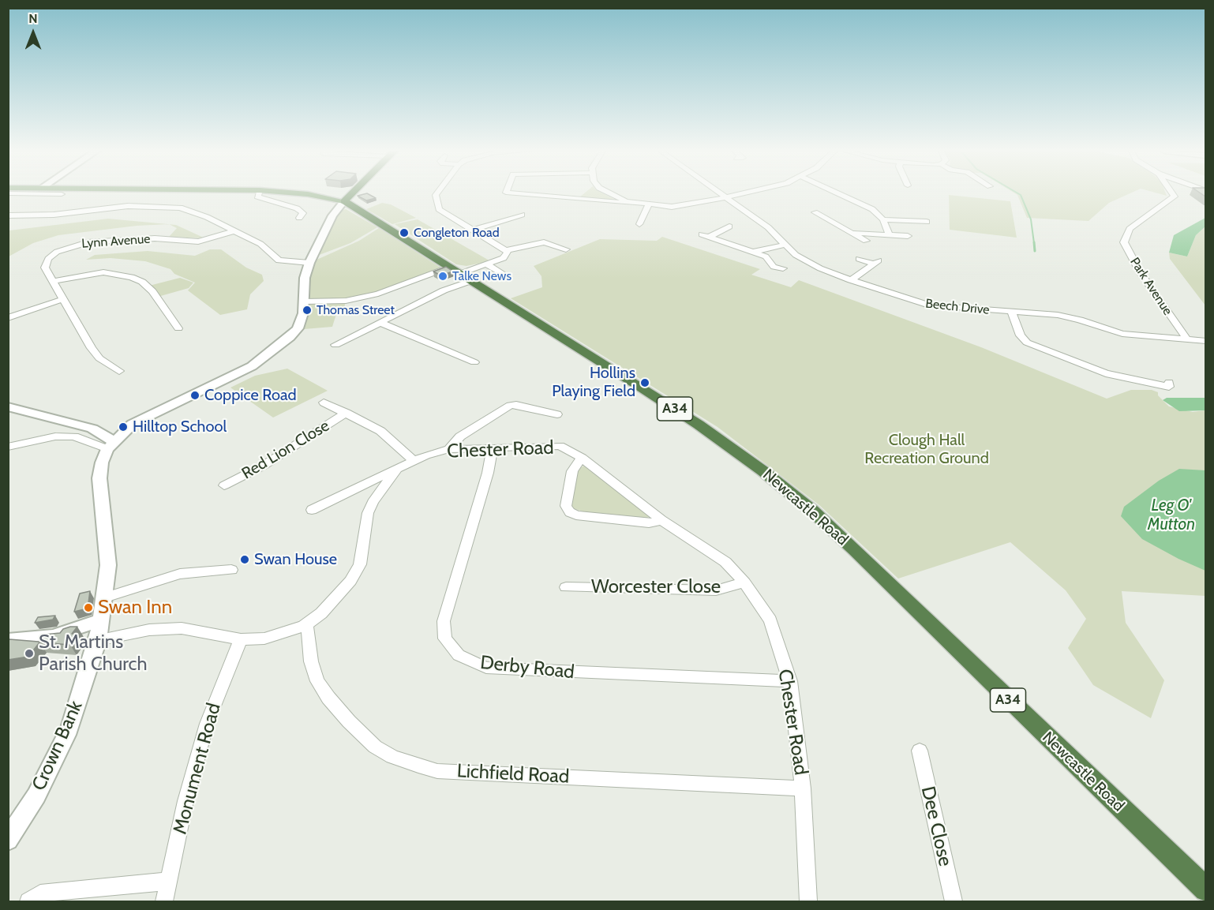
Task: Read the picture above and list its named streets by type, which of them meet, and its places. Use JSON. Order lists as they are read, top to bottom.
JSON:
{
  "streets": {
    "highway": ["A34", "Newcastle Road"],
    "street": [
      "Lynn Avenue",
      "Park Avenue",
      "Beech Drive",
      "Red Lion Close",
      "Chester Road",
      "Worcester Close",
      "Derby Road",
      "Crown Bank",
      "Monument Road",
      "Lichfield Road",
      "Dee Close"
    ]
  },
  "crossings": [
    ["Park Avenue", "Beech Drive"],
    ["Red Lion Close", "Chester Road"],
    ["Chester Road", "Worcester Close"],
    ["Chester Road", "Derby Road"],
    ["Chester Road", "Crown Bank"],
    ["Chester Road", "Monument Road"],
    ["Chester Road", "Lichfield Road"]
  ],
  "water": ["Leg O' Mutton"],
  "parks": ["Clough Hall Recreation Ground"],
  "places": [
    "Congleton Road",
    "Talke News",
    "Thomas Street",
    "Hollins Playing Field",
    "Coppice Road",
    "Hilltop School",
    "Swan House",
    "Swan Inn",
    "St. Martins Parish Church"
  ],
  "north": "top"
}
